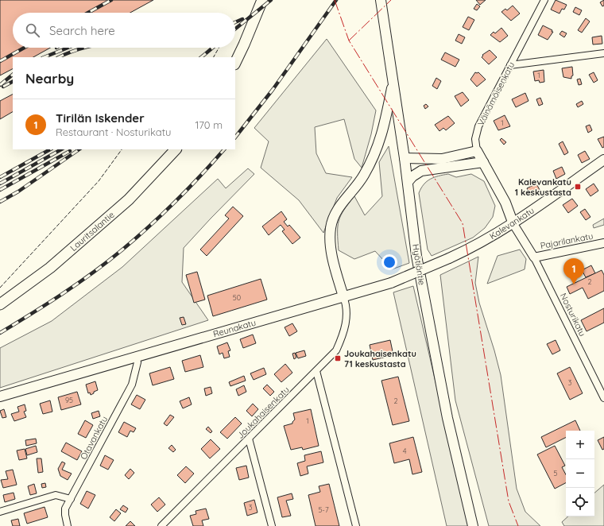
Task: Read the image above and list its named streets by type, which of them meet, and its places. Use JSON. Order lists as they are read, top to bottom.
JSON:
{
  "streets": {
    "main road": [
      "Väinämöisenkatu",
      "Kalevankatu",
      "Lauritsalantie",
      "Hyötiöntie",
      "Reunakatu"
    ],
    "street": [
      "Pajarilankatu",
      "Nosturikatu",
      "Joukahaisenkatu",
      "Otavankatu"
    ]
  },
  "crossings": [
    ["Väinämöisenkatu", "Kalevankatu"],
    ["Väinämöisenkatu", "Nosturikatu"],
    ["Kalevankatu", "Nosturikatu"],
    ["Kalevankatu", "Reunakatu"],
    ["Pajarilankatu", "Nosturikatu"],
    ["Reunakatu", "Joukahaisenkatu"],
    ["Reunakatu", "Otavankatu"]
  ],
  "places": {
    "transit": ["Kalevankatu 1 keskustasta", "Joukahaisenkatu 71 keskustasta"]
  },
  "house_numbers": [
    "1",
    "1",
    "2",
    "50",
    "3",
    "95",
    "2",
    "1",
    "4",
    "5",
    "3",
    "5-7"
  ],
  "page": {
    "search": "Search here",
    "heading": "Nearby",
    "list": [
      {
        "mark": "1",
        "name": "Tirilän Iskender",
        "note": "Restaurant · Nosturikatu",
        "value": "170 m"
      }
    ],
    "pins": "1",
    "map_buttons": ["+", "−"]
  }
}
